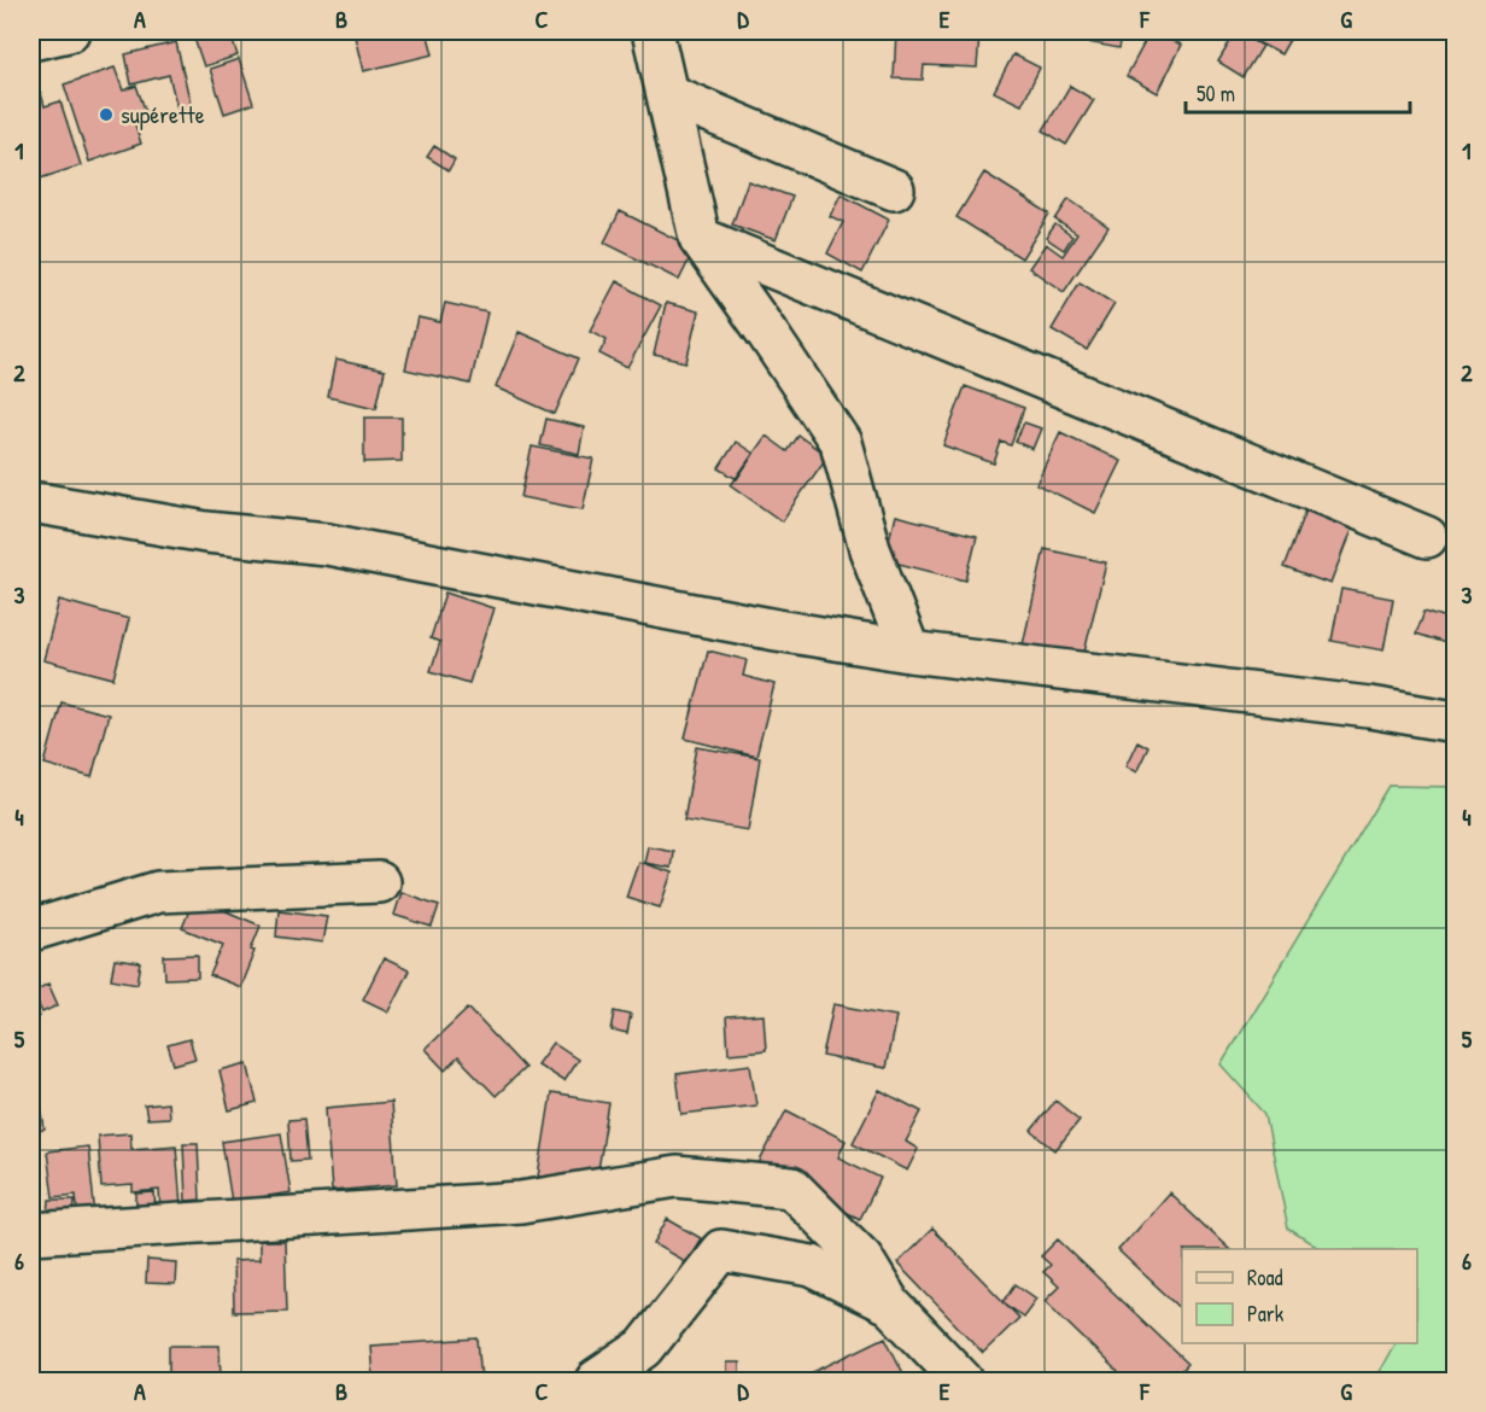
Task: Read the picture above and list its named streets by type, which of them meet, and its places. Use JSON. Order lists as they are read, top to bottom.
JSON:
{
  "places": ["supérette"],
  "legend": ["Road", "Park"],
  "scale_bar": "50 m",
  "grid": {
    "columns": [
      "A",
      "B",
      "C",
      "D",
      "E",
      "F",
      "G"
    ],
    "rows": [
      "1",
      "2",
      "3",
      "4",
      "5",
      "6"
    ]
  }
}
